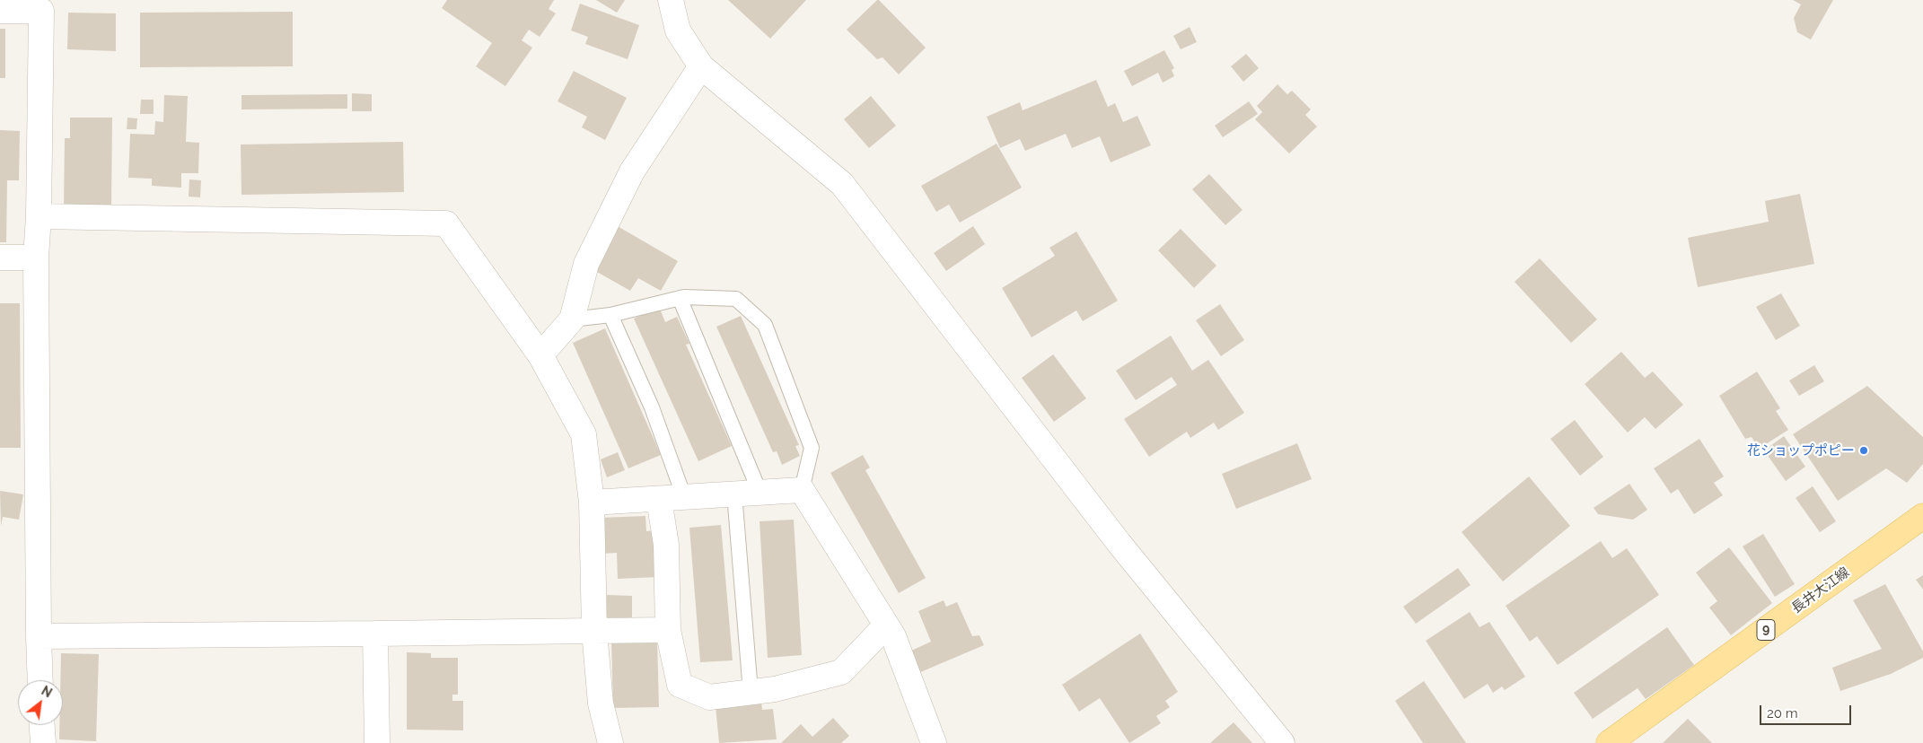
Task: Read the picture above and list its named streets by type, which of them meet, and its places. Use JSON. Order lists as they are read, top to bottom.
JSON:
{
  "streets": {
    "main road": ["長井大江線", "9"]
  },
  "places": ["花ショップポピー"],
  "scale_bar": "20 m",
  "north": "top right"
}
